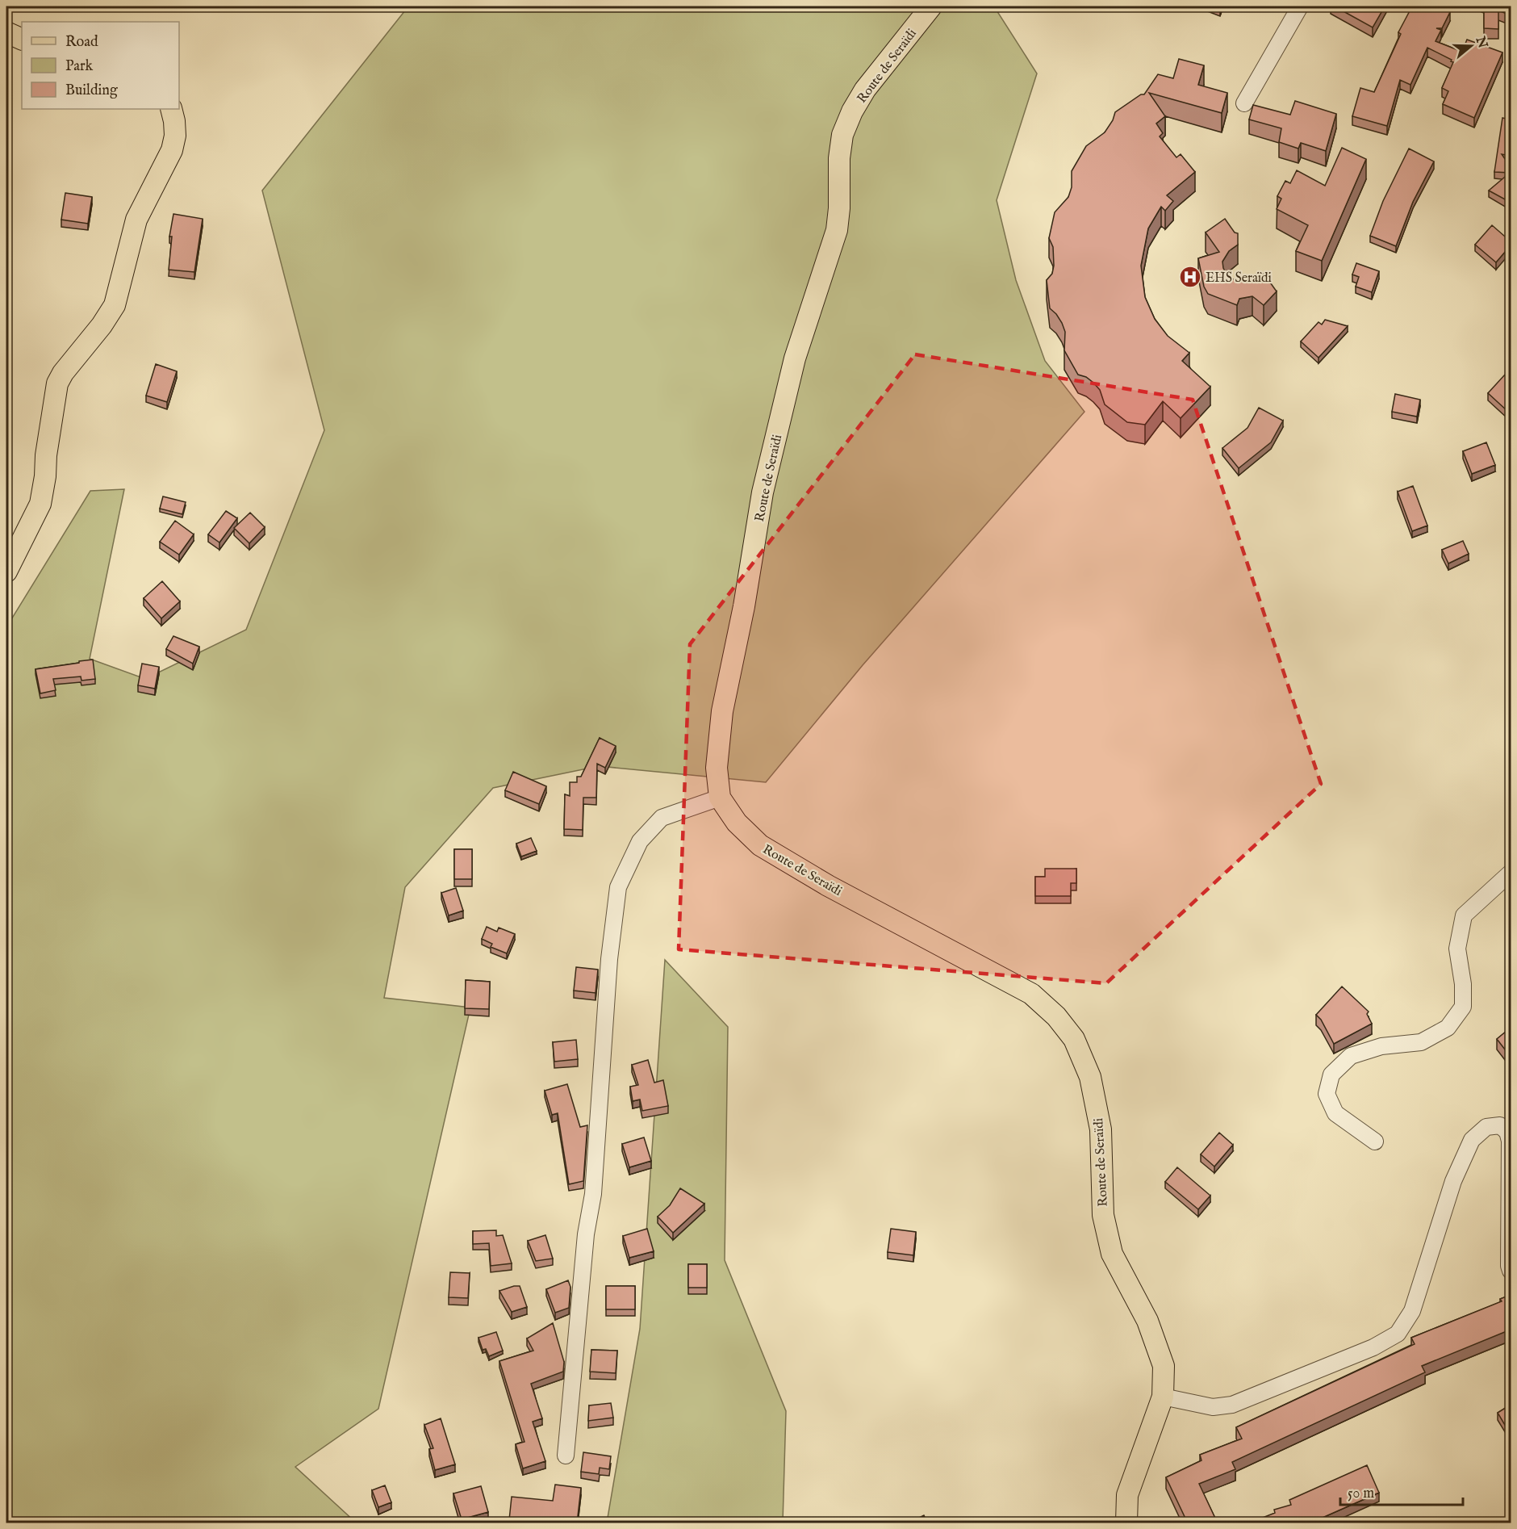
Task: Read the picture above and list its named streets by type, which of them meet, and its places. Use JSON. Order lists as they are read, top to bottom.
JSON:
{
  "streets": {
    "main road": ["Route de Seraïdi"]
  },
  "places": {
    "hospital": ["EHS Seraïdi"]
  },
  "legend": ["Road", "Park", "Building"],
  "scale_bar": "50 m",
  "north": "right"
}
